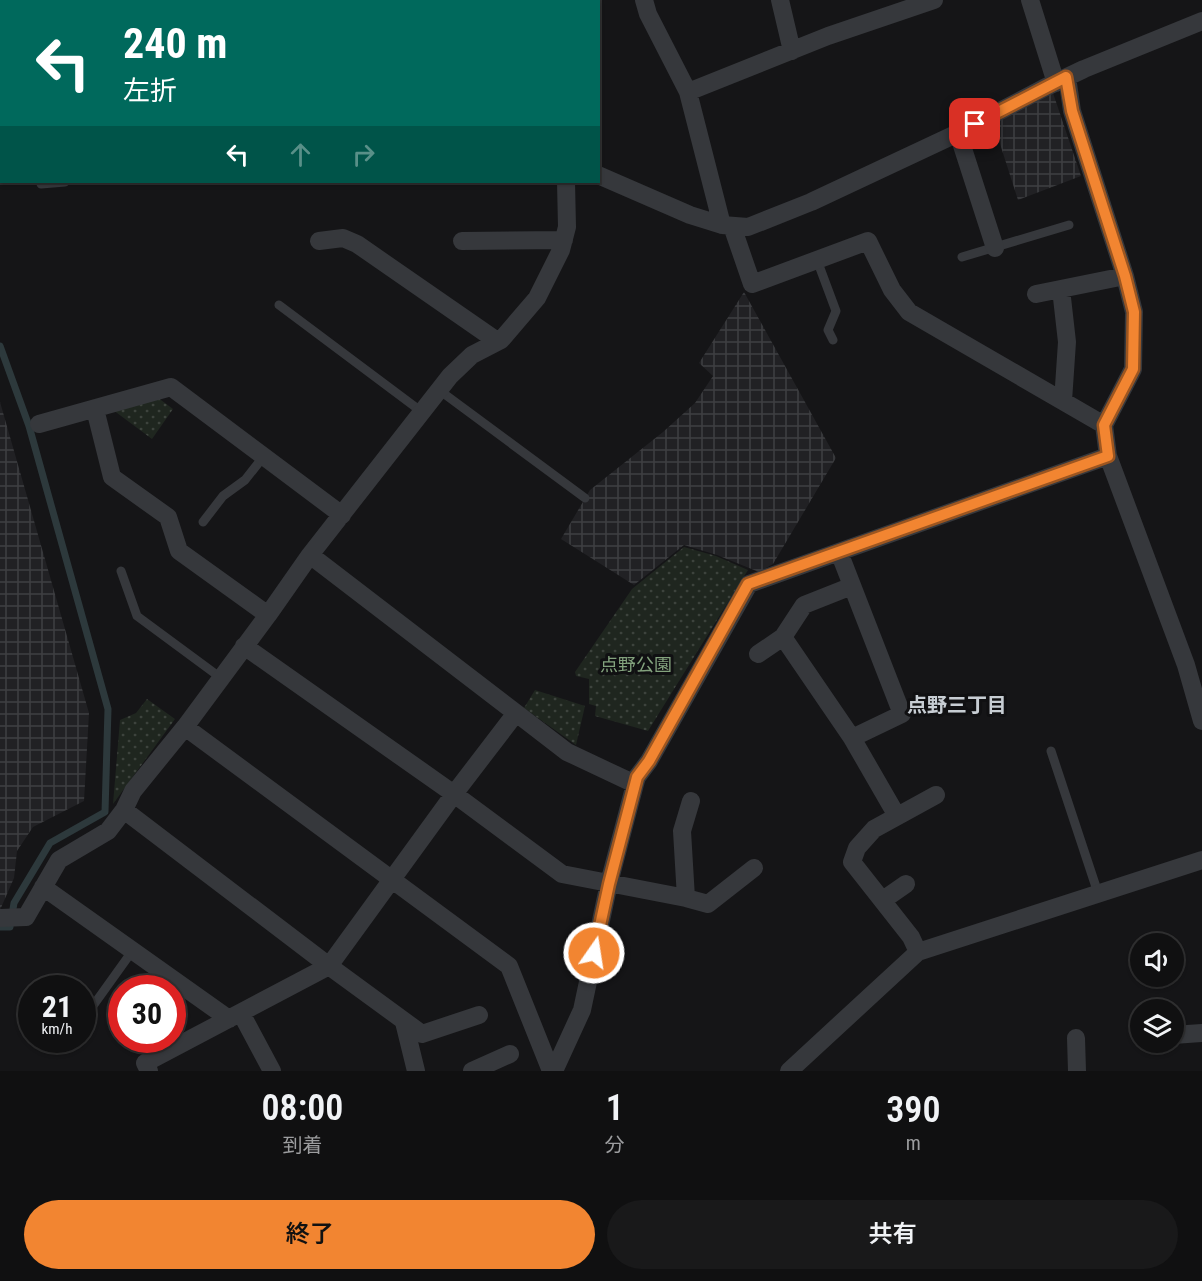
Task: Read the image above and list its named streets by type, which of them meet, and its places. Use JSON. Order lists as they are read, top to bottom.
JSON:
{
  "districts": ["点野三丁目"],
  "parks": ["点野公園"],
  "page": {
    "turn": ["240 m", "左折"],
    "speed": "21 km/h",
    "limit": "30",
    "eta": [
      "08:00",
      "到着",
      "1",
      "分",
      "390",
      "m"
    ],
    "buttons": ["終了", "共有"]
  }
}
